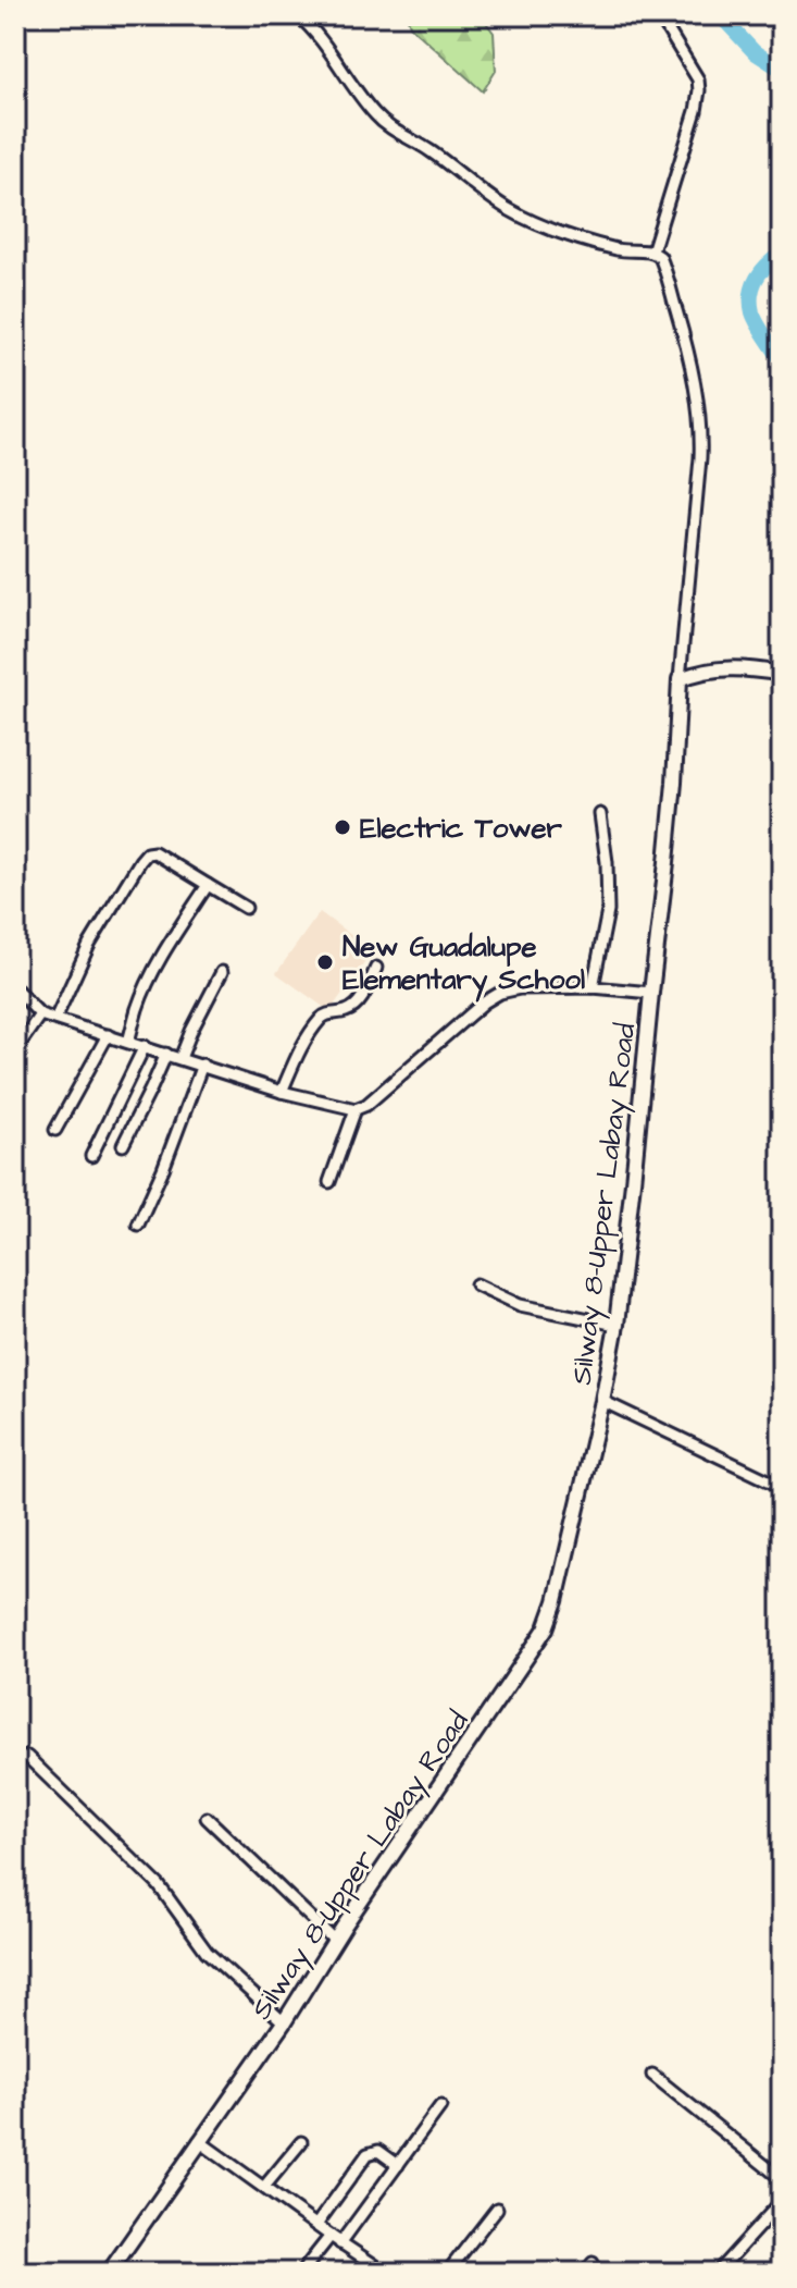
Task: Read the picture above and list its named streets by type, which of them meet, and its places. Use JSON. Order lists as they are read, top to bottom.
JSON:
{
  "streets": {
    "main road": ["Silway 8-Upper Labay Road"]
  },
  "places": ["Electric Tower", "New Guadalupe Elementary School"]
}
